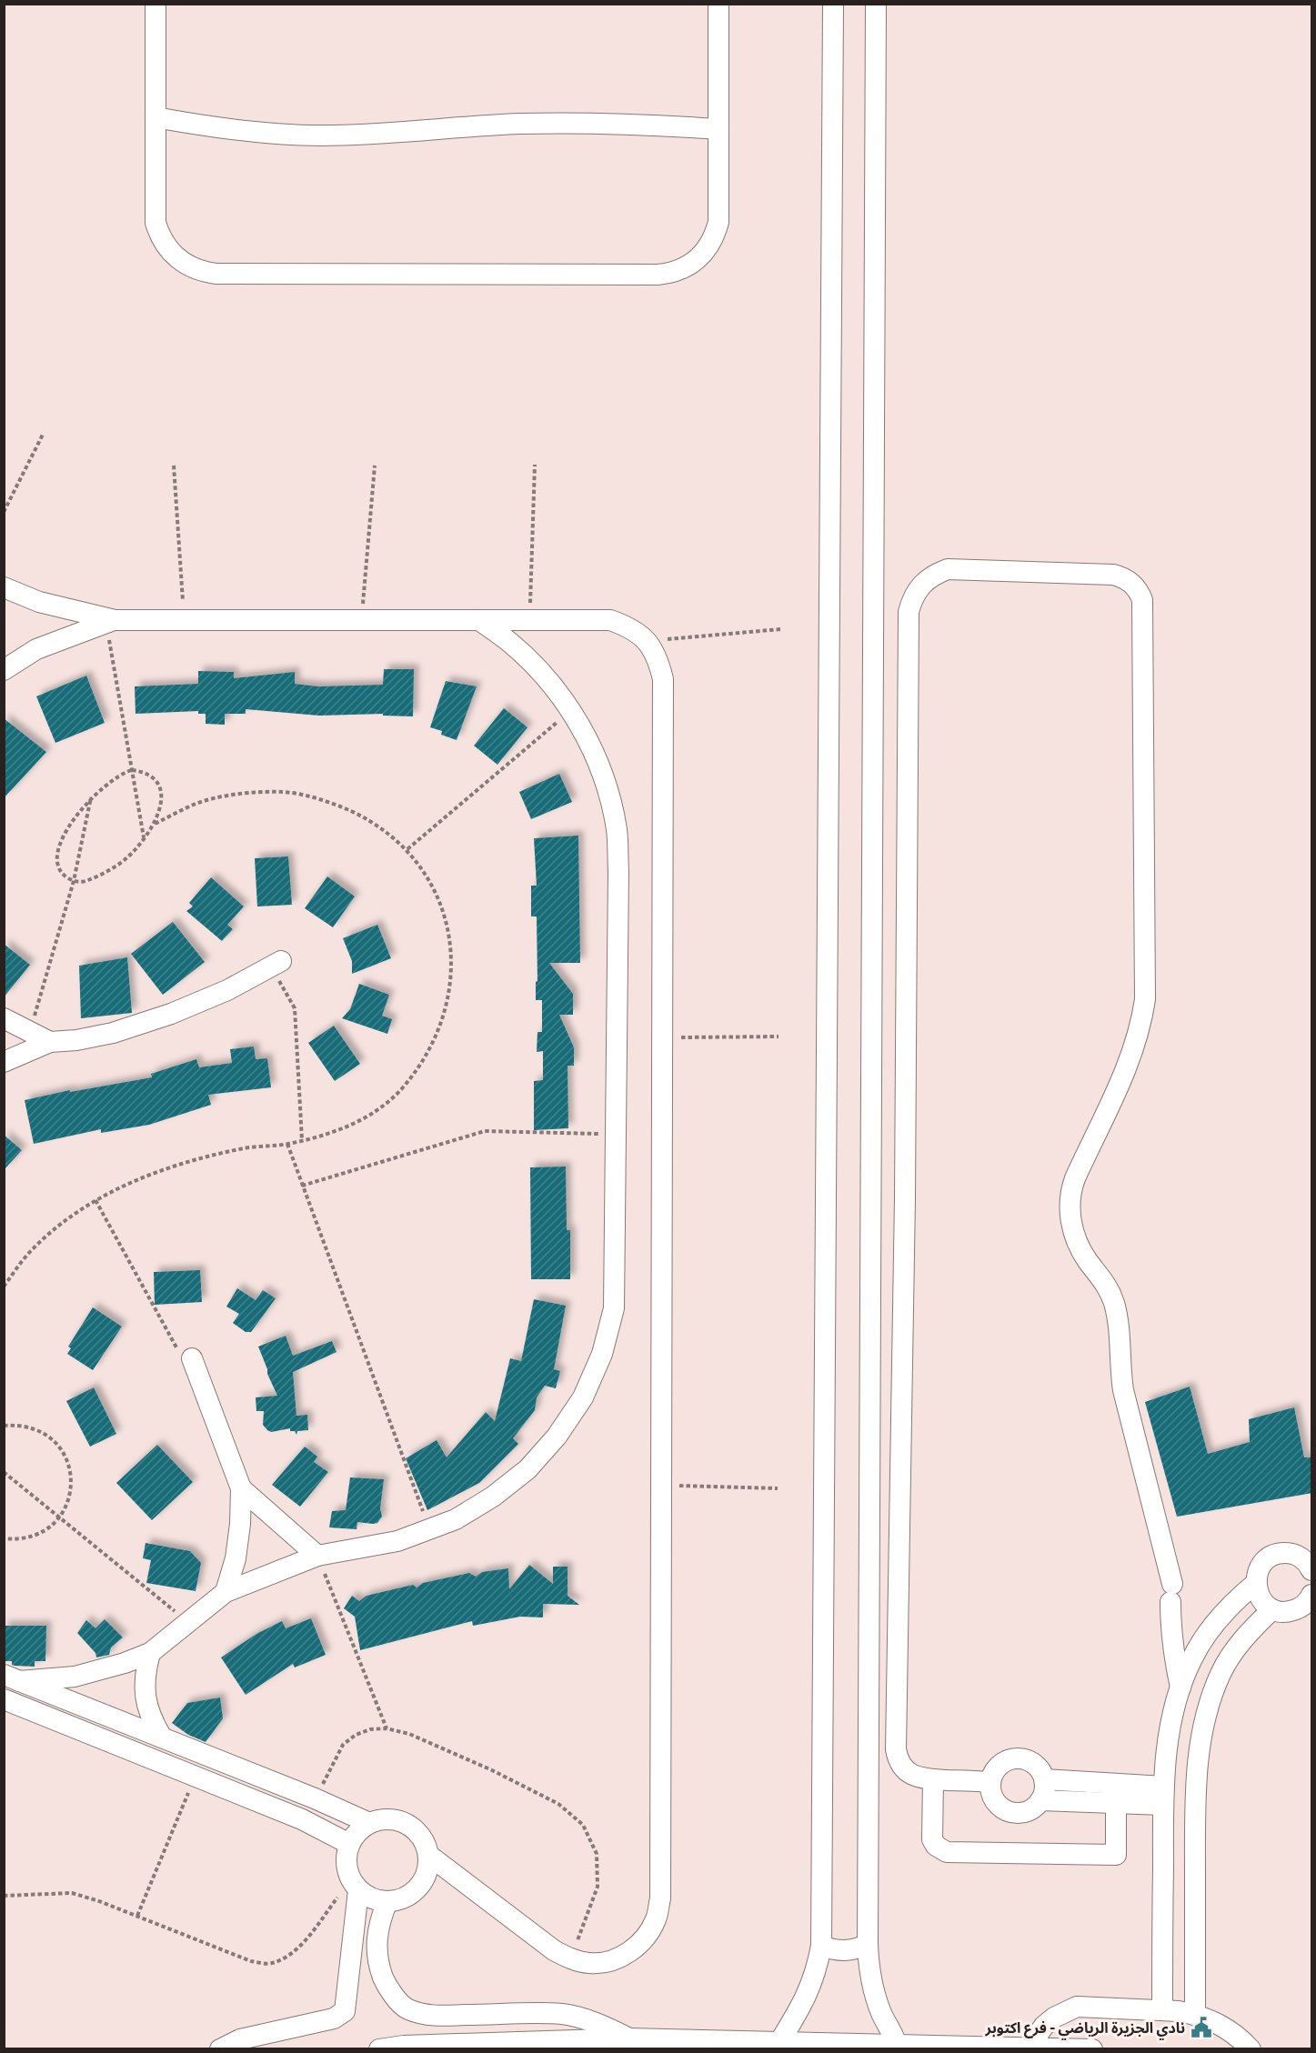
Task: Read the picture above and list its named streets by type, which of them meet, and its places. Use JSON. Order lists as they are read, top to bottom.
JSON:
{
  "places": {
    "public building": ["نادي الجزيرة الرياضي - فرع اكتوبر"]
  }
}
